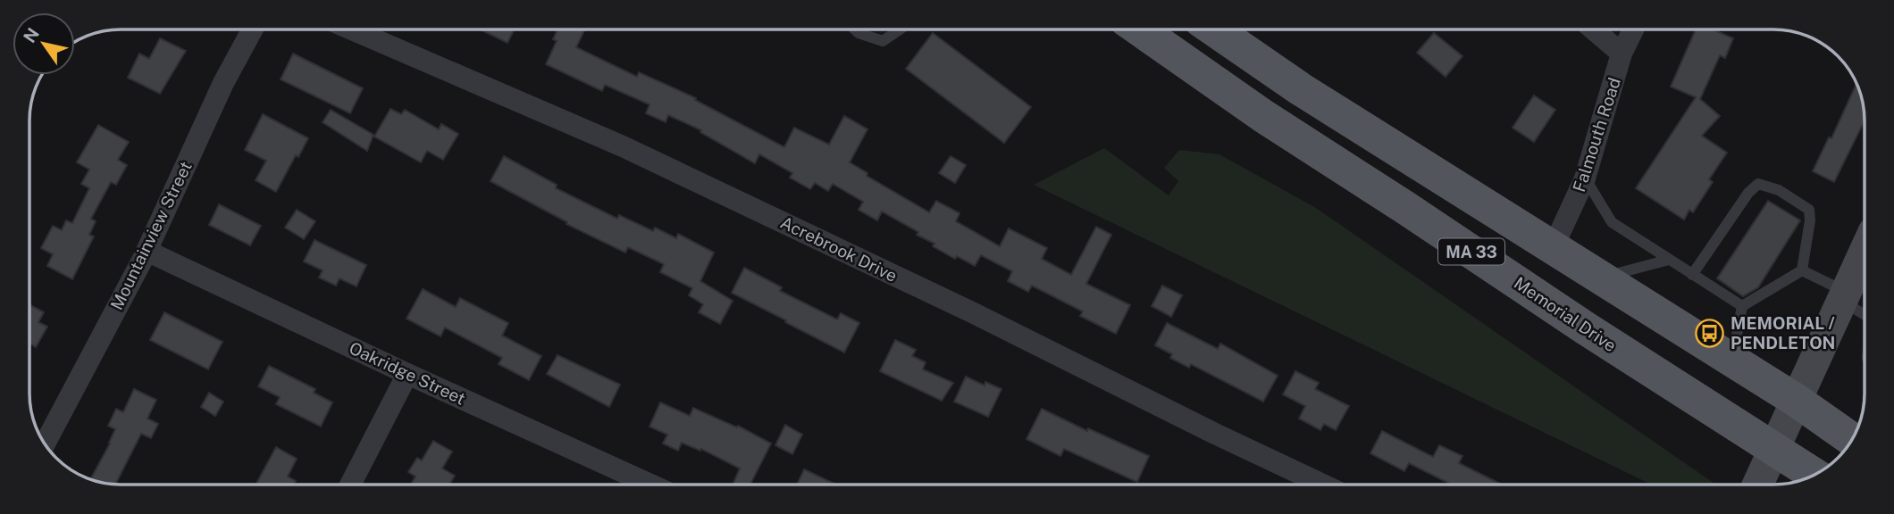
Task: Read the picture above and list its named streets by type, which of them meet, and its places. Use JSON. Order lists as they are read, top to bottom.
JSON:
{
  "streets": {
    "main road": ["MA 33", "Memorial Drive"],
    "street": [
      "Falmouth Road",
      "Mountainview Street",
      "Acrebrook Drive",
      "Oakridge Street"
    ]
  },
  "crossings": [
    ["Falmouth Road", "MA 33"],
    ["Mountainview Street", "Oakridge Street"]
  ],
  "places": {
    "bus stop": ["MEMORIAL / PENDLETON"]
  },
  "north": "top left"
}
